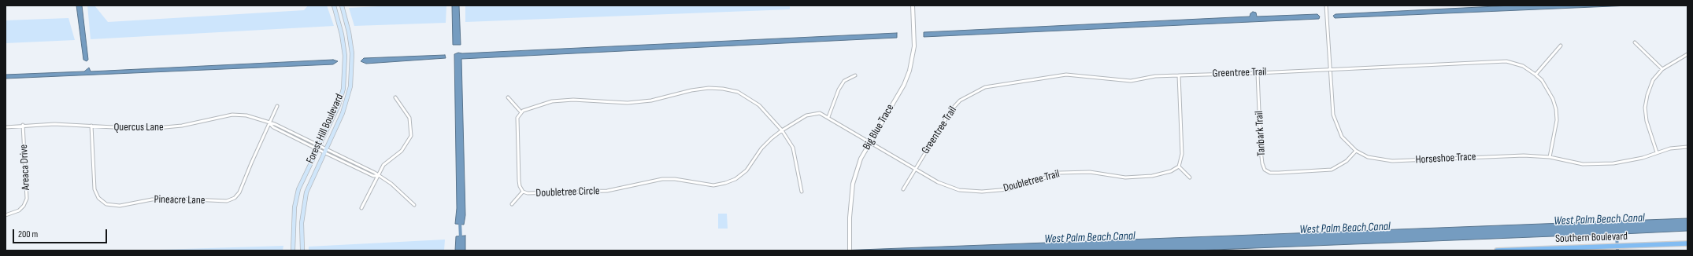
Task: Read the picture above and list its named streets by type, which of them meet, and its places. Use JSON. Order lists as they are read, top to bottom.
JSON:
{
  "streets": {
    "highway": ["Southern Boulevard"],
    "main road": ["Forest Hill Boulevard"],
    "street": [
      "Greentree Trail",
      "Quercus Lane",
      "Big Blue Trace",
      "Tanbark Trail",
      "Horseshoe Trace",
      "Areaca Drive",
      "Doubletree Trail",
      "Doubletree Circle",
      "Pineacre Lane"
    ]
  },
  "crossings": [
    ["Greentree Trail", "Tanbark Trail"],
    ["Greentree Trail", "Horseshoe Trace"],
    ["Greentree Trail", "Doubletree Trail"],
    ["Quercus Lane", "Forest Hill Boulevard"],
    ["Quercus Lane", "Areaca Drive"],
    ["Quercus Lane", "Pineacre Lane"],
    ["Big Blue Trace", "Doubletree Trail"],
    ["Tanbark Trail", "Horseshoe Trace"],
    ["Doubletree Trail", "Doubletree Circle"]
  ],
  "water": ["West Palm Beach Canal"],
  "scale_bar": "200 m"
}
